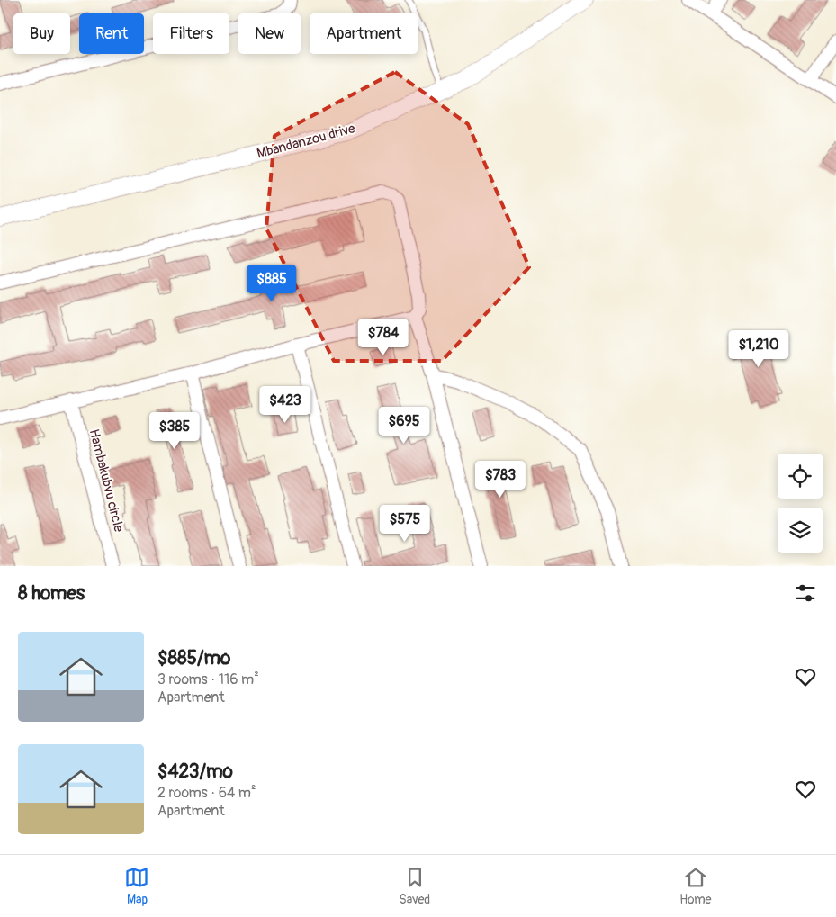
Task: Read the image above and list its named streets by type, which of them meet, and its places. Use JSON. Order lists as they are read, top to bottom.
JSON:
{
  "streets": {
    "street": ["Mbandanzou drive", "Hambakubvu circle"]
  },
  "page": {
    "chip": [
      "Buy",
      "Rent",
      "Filters",
      "New",
      "Apartment"
    ],
    "price": [
      "$885",
      "$784",
      "$1,210",
      "$423",
      "$695",
      "$385",
      "$783",
      "$575"
    ],
    "heading": "8 homes",
    "list": [
      {
        "name": "$885/mo",
        "note": "3 rooms · 116 m² · Apartment"
      },
      {
        "name": "$423/mo",
        "note": "2 rooms · 64 m² · Apartment"
      }
    ],
    "tabs": ["Map", "Saved", "Home"]
  }
}
